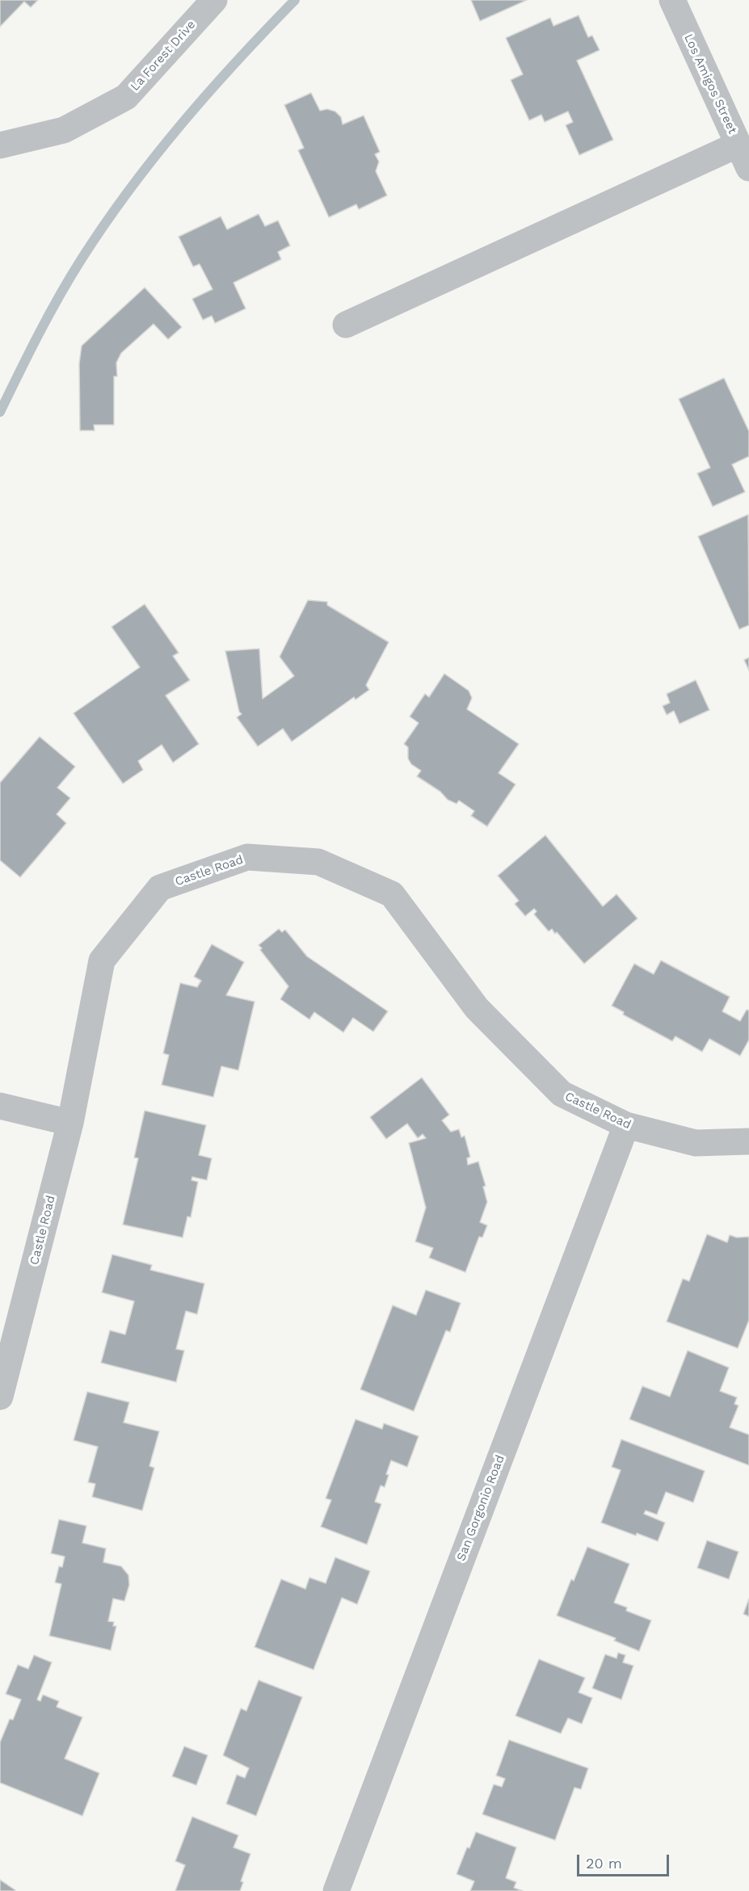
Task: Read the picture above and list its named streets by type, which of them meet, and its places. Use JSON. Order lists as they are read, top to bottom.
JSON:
{
  "streets": {
    "street": [
      "La Forest Drive",
      "Los Amigos Street",
      "Castle Road",
      "San Gorgonio Road"
    ]
  },
  "crossings": [
    ["Castle Road", "San Gorgonio Road"]
  ],
  "scale_bar": "20 m"
}
